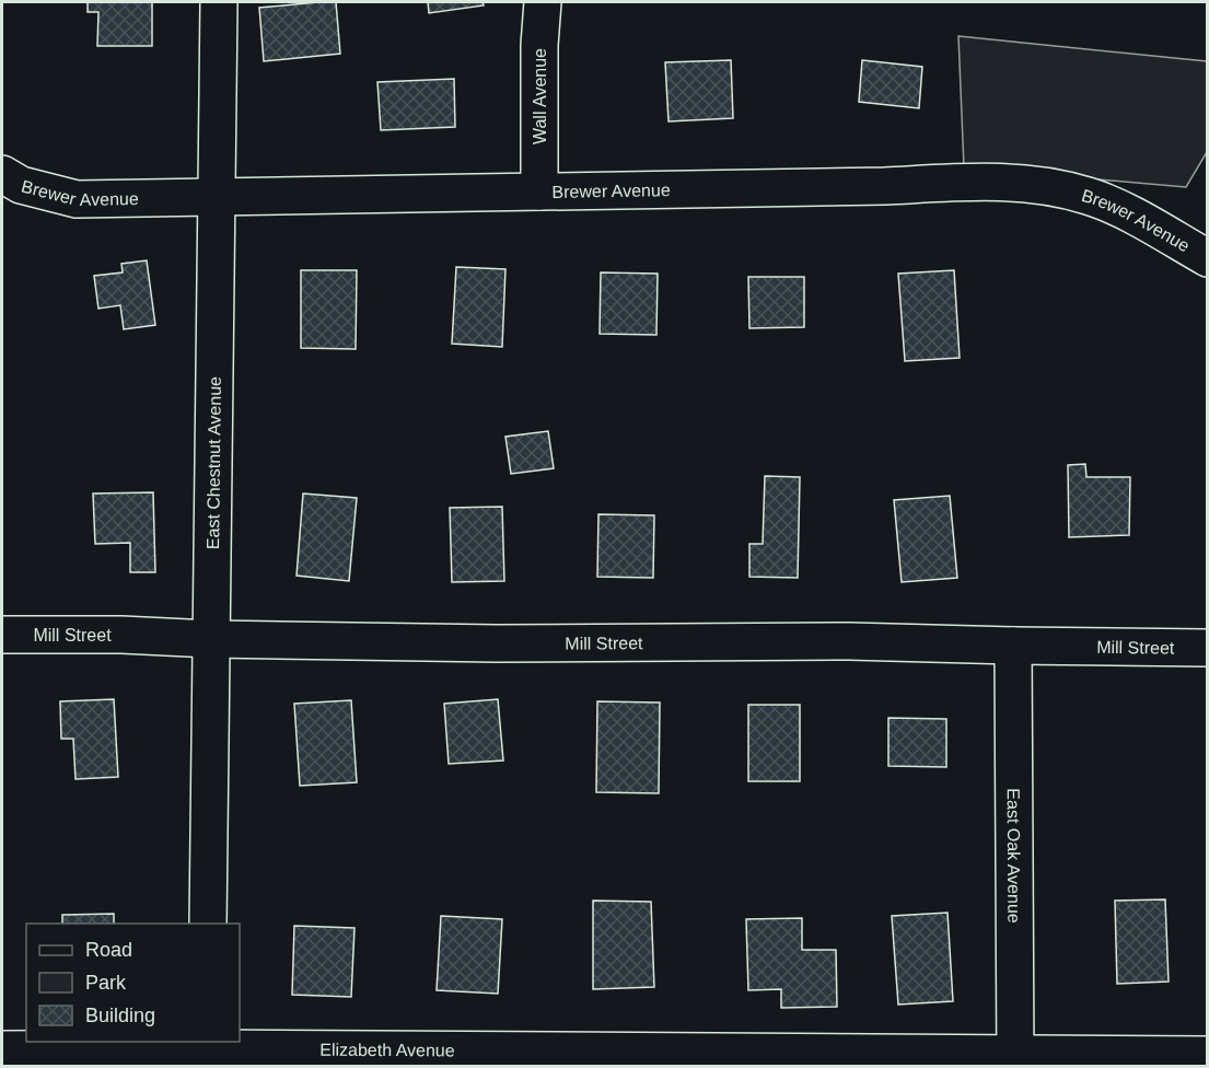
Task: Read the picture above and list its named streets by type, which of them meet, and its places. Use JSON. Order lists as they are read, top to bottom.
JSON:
{
  "streets": {
    "street": [
      "Wall Avenue",
      "Brewer Avenue",
      "East Chestnut Avenue",
      "Mill Street",
      "East Oak Avenue",
      "Elizabeth Avenue"
    ]
  },
  "crossings": [
    ["Wall Avenue", "Brewer Avenue"],
    ["Brewer Avenue", "East Chestnut Avenue"],
    ["East Chestnut Avenue", "Mill Street"],
    ["Mill Street", "East Oak Avenue"],
    ["East Oak Avenue", "Elizabeth Avenue"]
  ],
  "legend": ["Road", "Park", "Building"]
}
